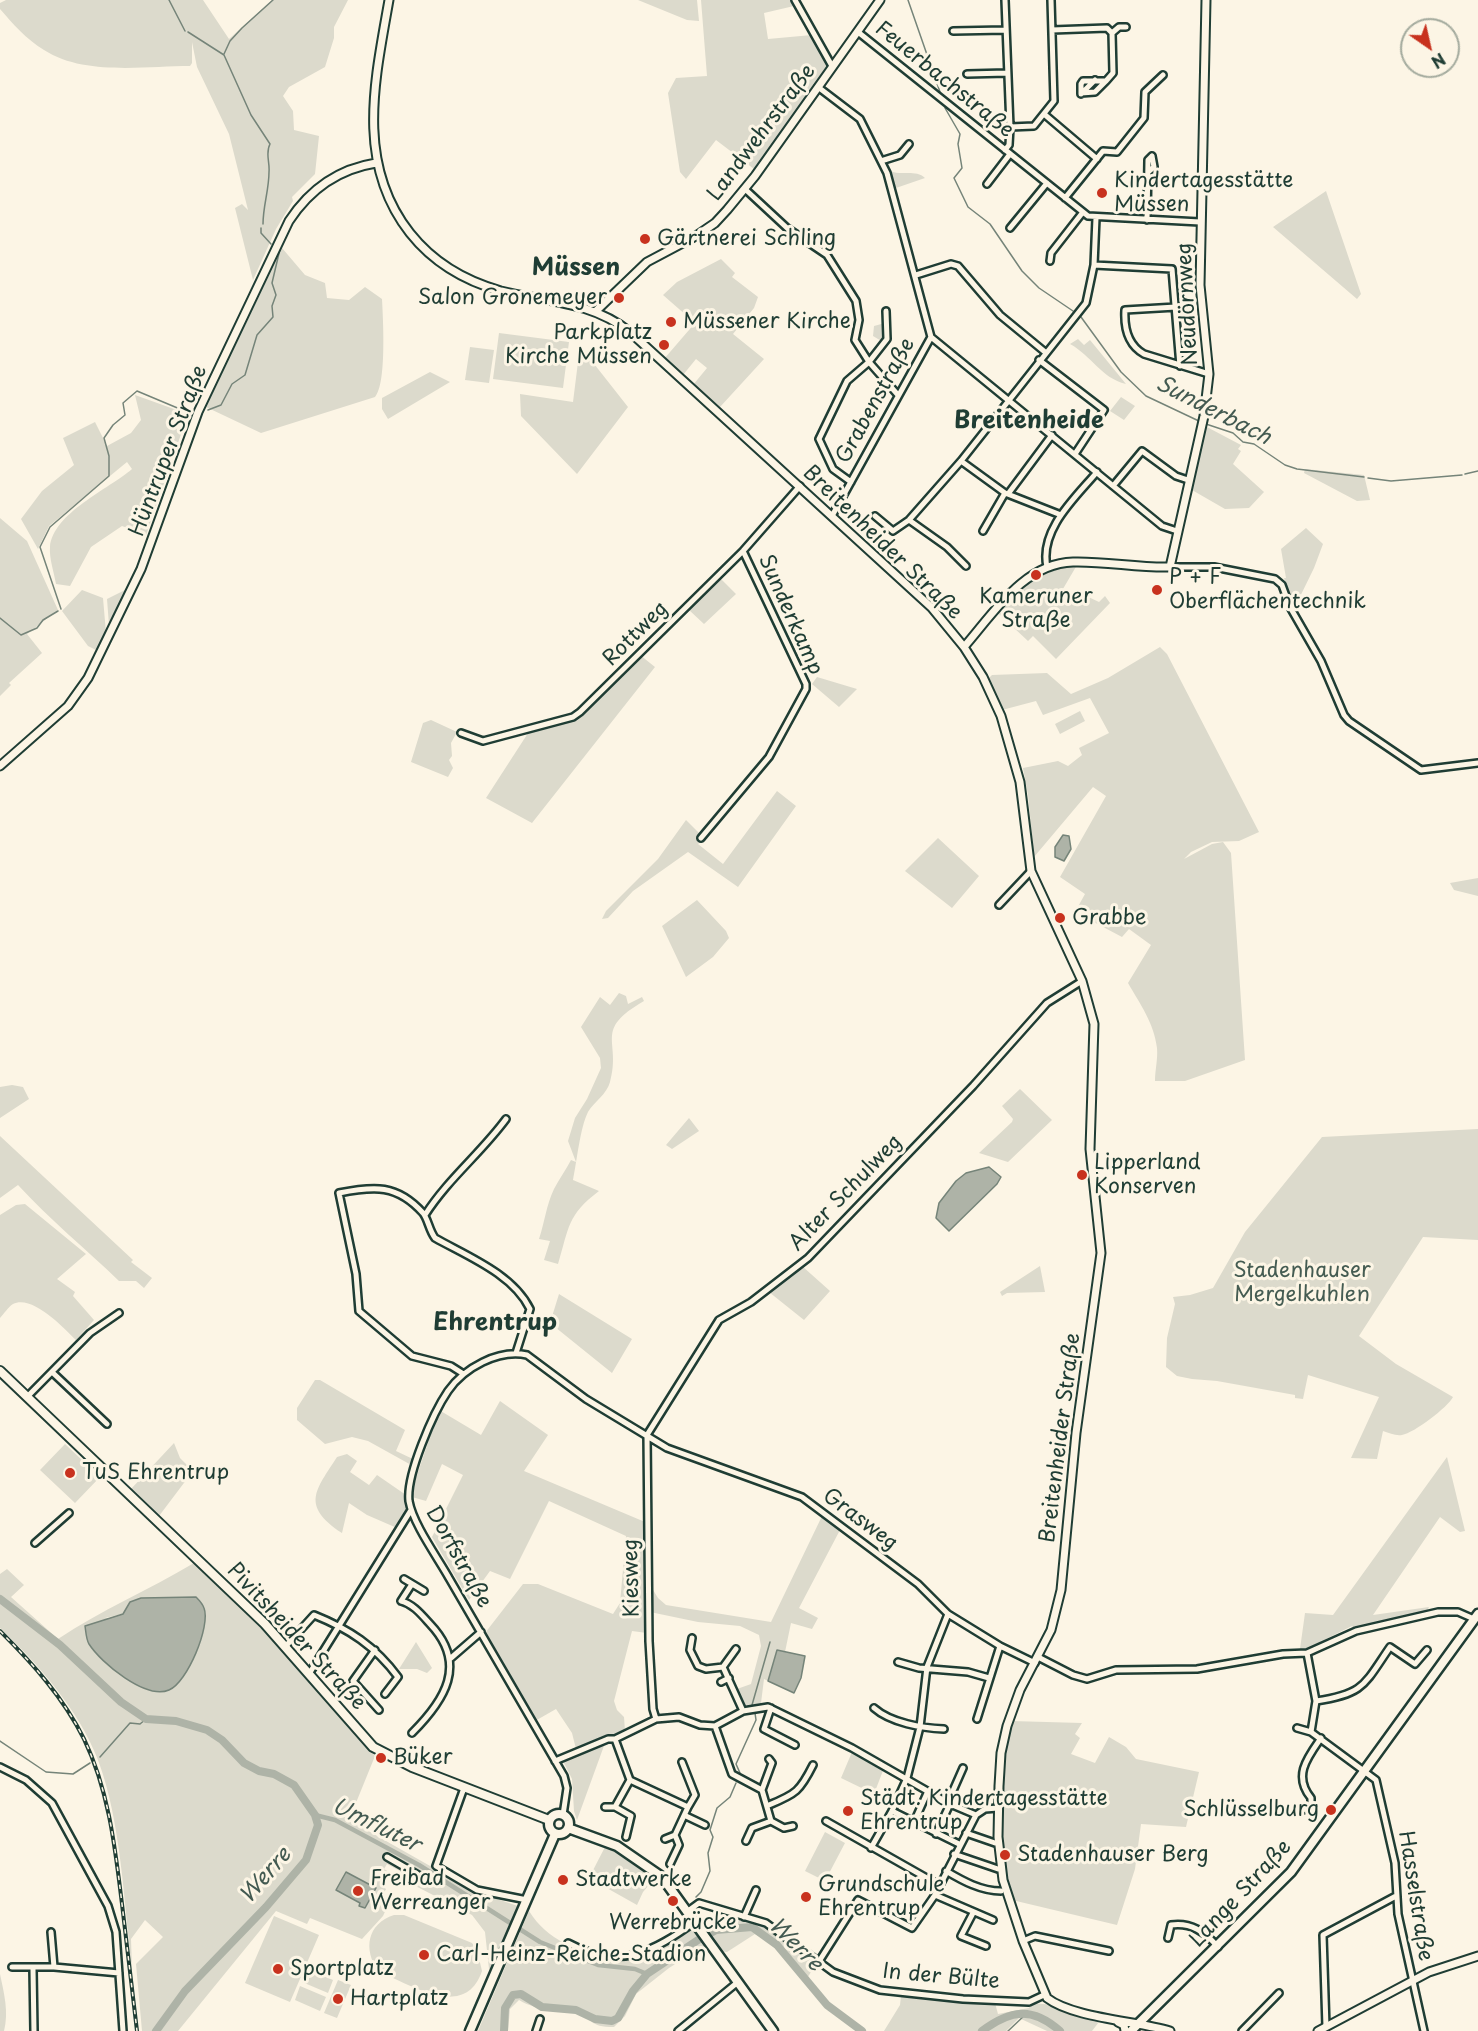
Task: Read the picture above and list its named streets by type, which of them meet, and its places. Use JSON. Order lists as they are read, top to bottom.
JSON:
{
  "streets": {
    "main road": ["Pivitsheider Straße", "Lange Straße"],
    "street": [
      "Feuerbachstraße",
      "Landwehrstraße",
      "Neudörnweg",
      "Grabenstraße",
      "Hüntruper Straße",
      "Breitenheider Straße",
      "Sunderkamp",
      "Rottweg",
      "Alter Schulweg",
      "Grasweg",
      "Dorfstraße",
      "Kiesweg",
      "Hasselstraße",
      "In der Bülte"
    ]
  },
  "crossings": [
    ["Feuerbachstraße", "Landwehrstraße"],
    ["Feuerbachstraße", "Neudörnweg"],
    ["Landwehrstraße", "Grabenstraße"],
    ["Landwehrstraße", "Breitenheider Straße"],
    ["Grabenstraße", "Breitenheider Straße"],
    ["Hüntruper Straße", "Breitenheider Straße"],
    ["Breitenheider Straße", "Rottweg"],
    ["Breitenheider Straße", "Alter Schulweg"],
    ["Breitenheider Straße", "Grasweg"],
    ["Breitenheider Straße", "In der Bülte"],
    ["Sunderkamp", "Rottweg"],
    ["Alter Schulweg", "Grasweg"],
    ["Alter Schulweg", "Kiesweg"],
    ["Grasweg", "Kiesweg"],
    ["Dorfstraße", "Pivitsheider Straße"],
    ["Lange Straße", "Hasselstraße"],
    ["Lange Straße", "In der Bülte"]
  ],
  "districts": ["Müssen", "Breitenheide", "Ehrentrup"],
  "water": ["Sunderbach", "Umfluter", "Werre"],
  "parks": ["Stadenhauser Mergelkuhlen"],
  "places": [
    "Kindertagesstätte Müssen",
    "Gärtnerei Schling",
    "Salon Gronemeyer",
    "Müssener Kirche",
    "Parkplatz Kirche Müssen",
    "Kameruner Straße",
    "P + F Oberflächentechnik",
    "Grabbe",
    "Lipperland Konserven",
    "TuS Ehrentrup",
    "Büker",
    "Schlüsselburg",
    "Städt. Kindertagesstätte Ehrentrup",
    "Stadenhauser Berg",
    "Stadtwerke",
    "Freibad Werreanger",
    "Grundschule Ehrentrup",
    "Werrebrücke",
    "Carl-Heinz-Reiche-Stadion",
    "Sportplatz",
    "Hartplatz"
  ],
  "north": "bottom right"
}
